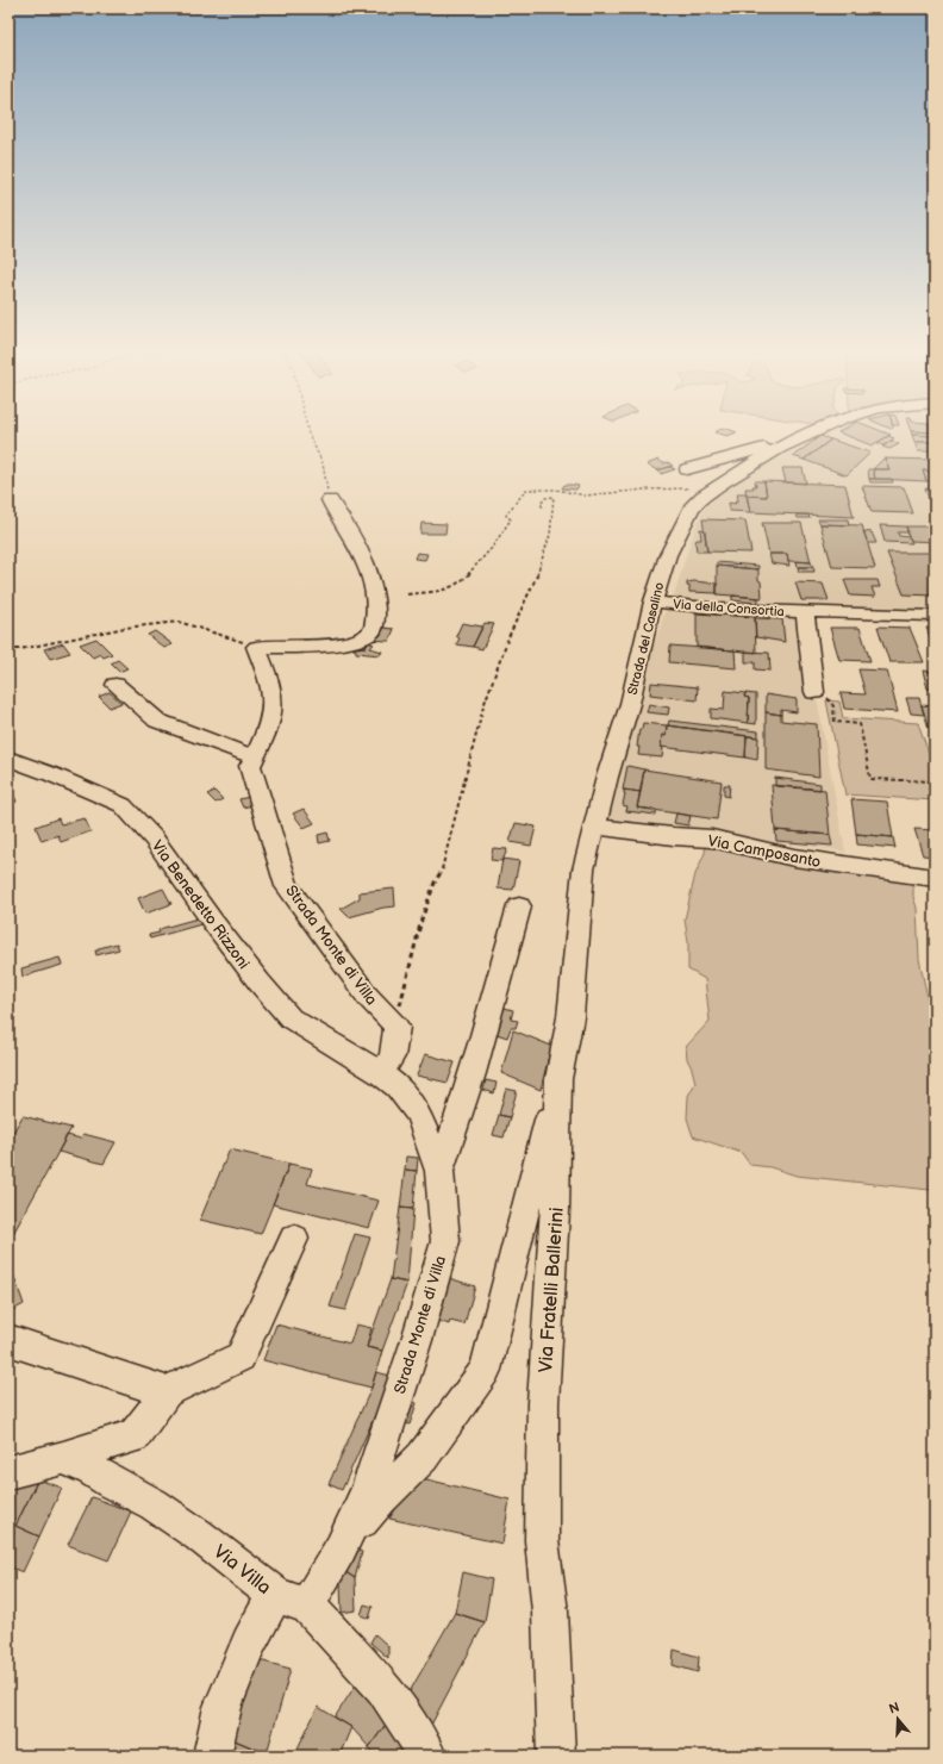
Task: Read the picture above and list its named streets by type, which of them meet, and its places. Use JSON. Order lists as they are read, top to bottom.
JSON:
{
  "streets": {
    "street": [
      "Via della Consortia",
      "Strada del Casalino",
      "Via Camposanto",
      "Via Benedetto Rizzoni",
      "Strada Monte di Villa",
      "Via Fratelli Ballerini",
      "Via Villa"
    ]
  },
  "crossings": [
    ["Via della Consortia", "Strada del Casalino"],
    ["Strada del Casalino", "Via Camposanto"],
    ["Strada del Casalino", "Via Fratelli Ballerini"],
    ["Via Camposanto", "Via Fratelli Ballerini"],
    ["Via Benedetto Rizzoni", "Strada Monte di Villa"],
    ["Strada Monte di Villa", "Via Fratelli Ballerini"],
    ["Strada Monte di Villa", "Via Villa"]
  ],
  "north": "top"
}
